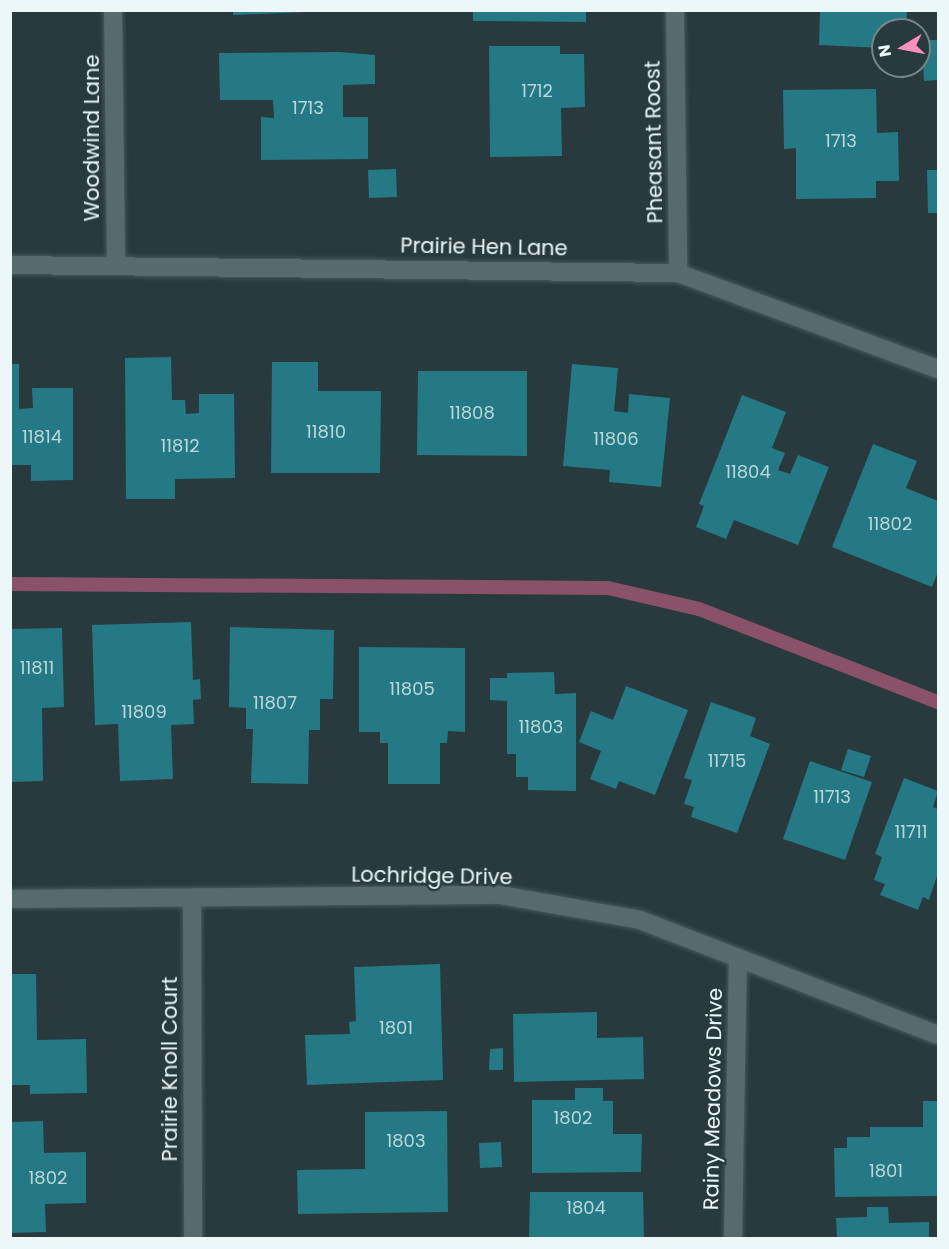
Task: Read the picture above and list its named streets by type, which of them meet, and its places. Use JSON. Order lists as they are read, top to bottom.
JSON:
{
  "streets": {
    "street": [
      "Woodwind Lane",
      "Pheasant Roost",
      "Prairie Hen Lane",
      "Lochridge Drive",
      "Prairie Knoll Court",
      "Rainy Meadows Drive"
    ]
  },
  "crossings": [
    ["Woodwind Lane", "Prairie Hen Lane"],
    ["Pheasant Roost", "Prairie Hen Lane"],
    ["Lochridge Drive", "Prairie Knoll Court"],
    ["Lochridge Drive", "Rainy Meadows Drive"]
  ],
  "house_numbers": [
    "1712",
    "1713",
    "1713",
    "11808",
    "11810",
    "11814",
    "11806",
    "11812",
    "11804",
    "11802",
    "11811",
    "11805",
    "11807",
    "11809",
    "11803",
    "11715",
    "11713",
    "11711",
    "1801",
    "1802",
    "1803",
    "1801",
    "1802",
    "1804"
  ],
  "north": "left"
}
